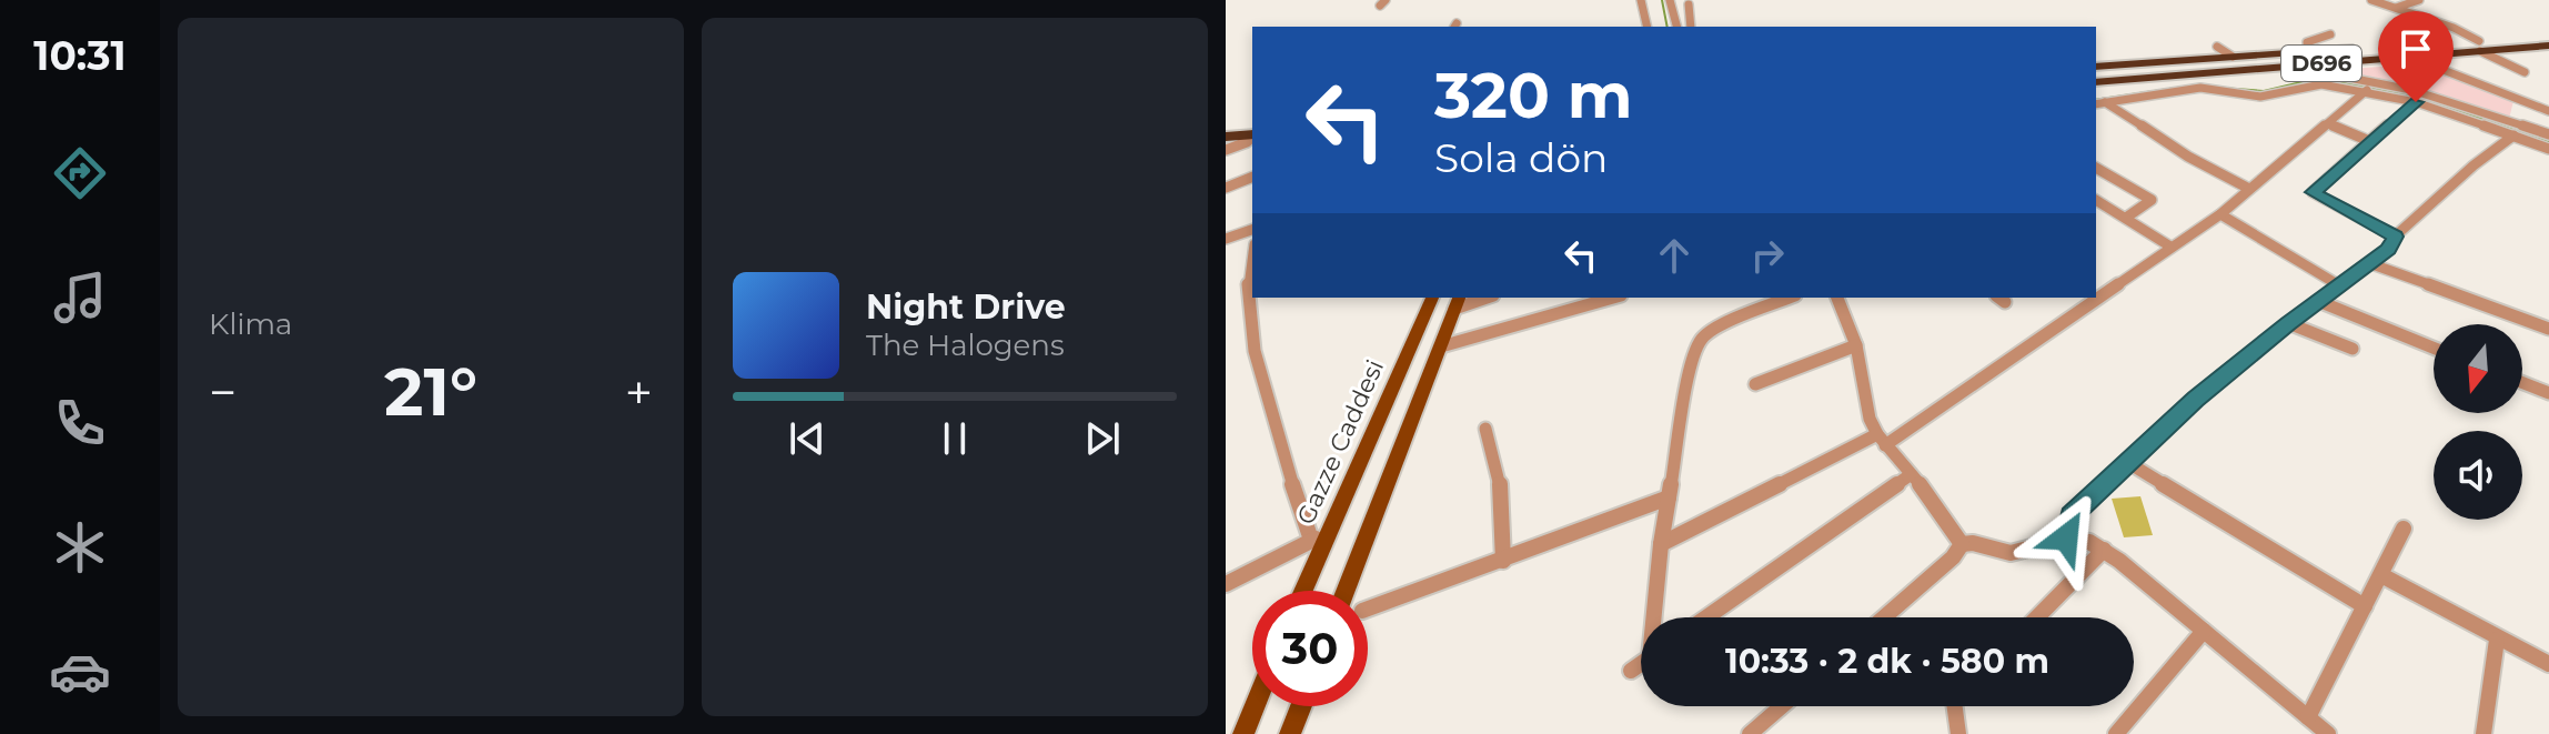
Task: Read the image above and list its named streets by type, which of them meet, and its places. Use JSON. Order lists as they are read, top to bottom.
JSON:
{
  "streets": {
    "highway": ["D696"],
    "main road": ["Gazze Caddesi"]
  },
  "north": "bottom",
  "page": {
    "tabs": "10:31",
    "tile": "Klima",
    "turn": ["320 m", "Sola dön"],
    "song": ["Night Drive", "The Halogens"],
    "heat": ["−", "21°", "+"],
    "limit": "30",
    "trip": "10:33 · 2 dk · 580 m"
  }
}
